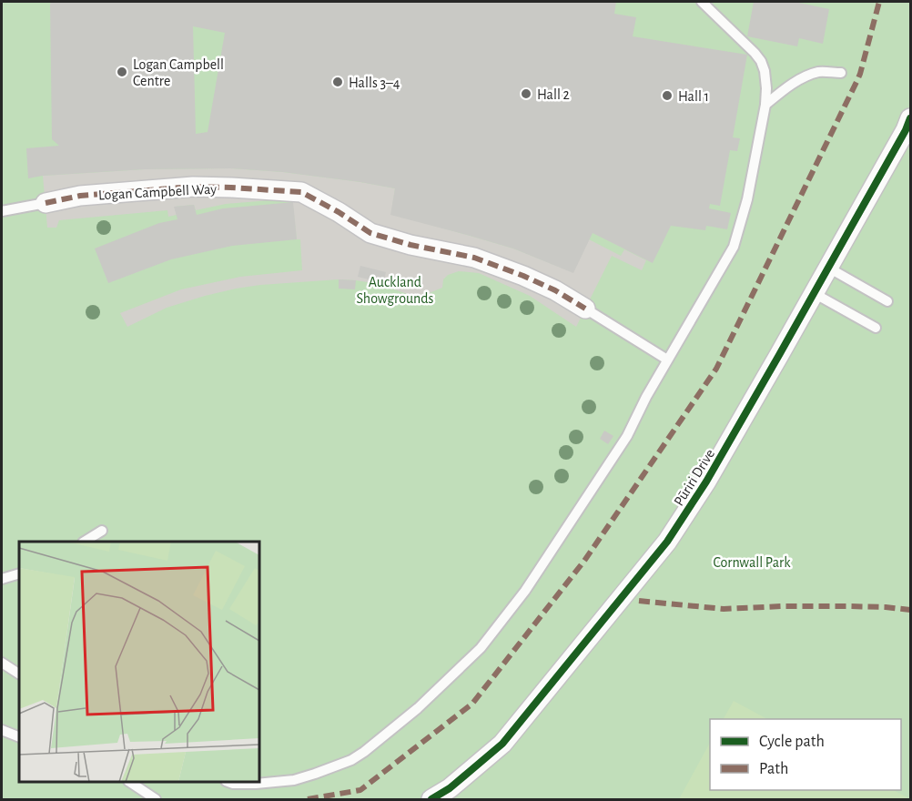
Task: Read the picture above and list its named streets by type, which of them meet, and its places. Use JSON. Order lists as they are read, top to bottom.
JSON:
{
  "streets": {
    "street": ["Logan Campbell Way", "Pūriri Drive"]
  },
  "parks": ["Auckland Showgrounds", "Cornwall Park"],
  "places": [
    "Logan Campbell Centre",
    "Halls 3–4",
    "Hall 2",
    "Hall 1"
  ],
  "legend": ["Cycle path", "Path"]
}
